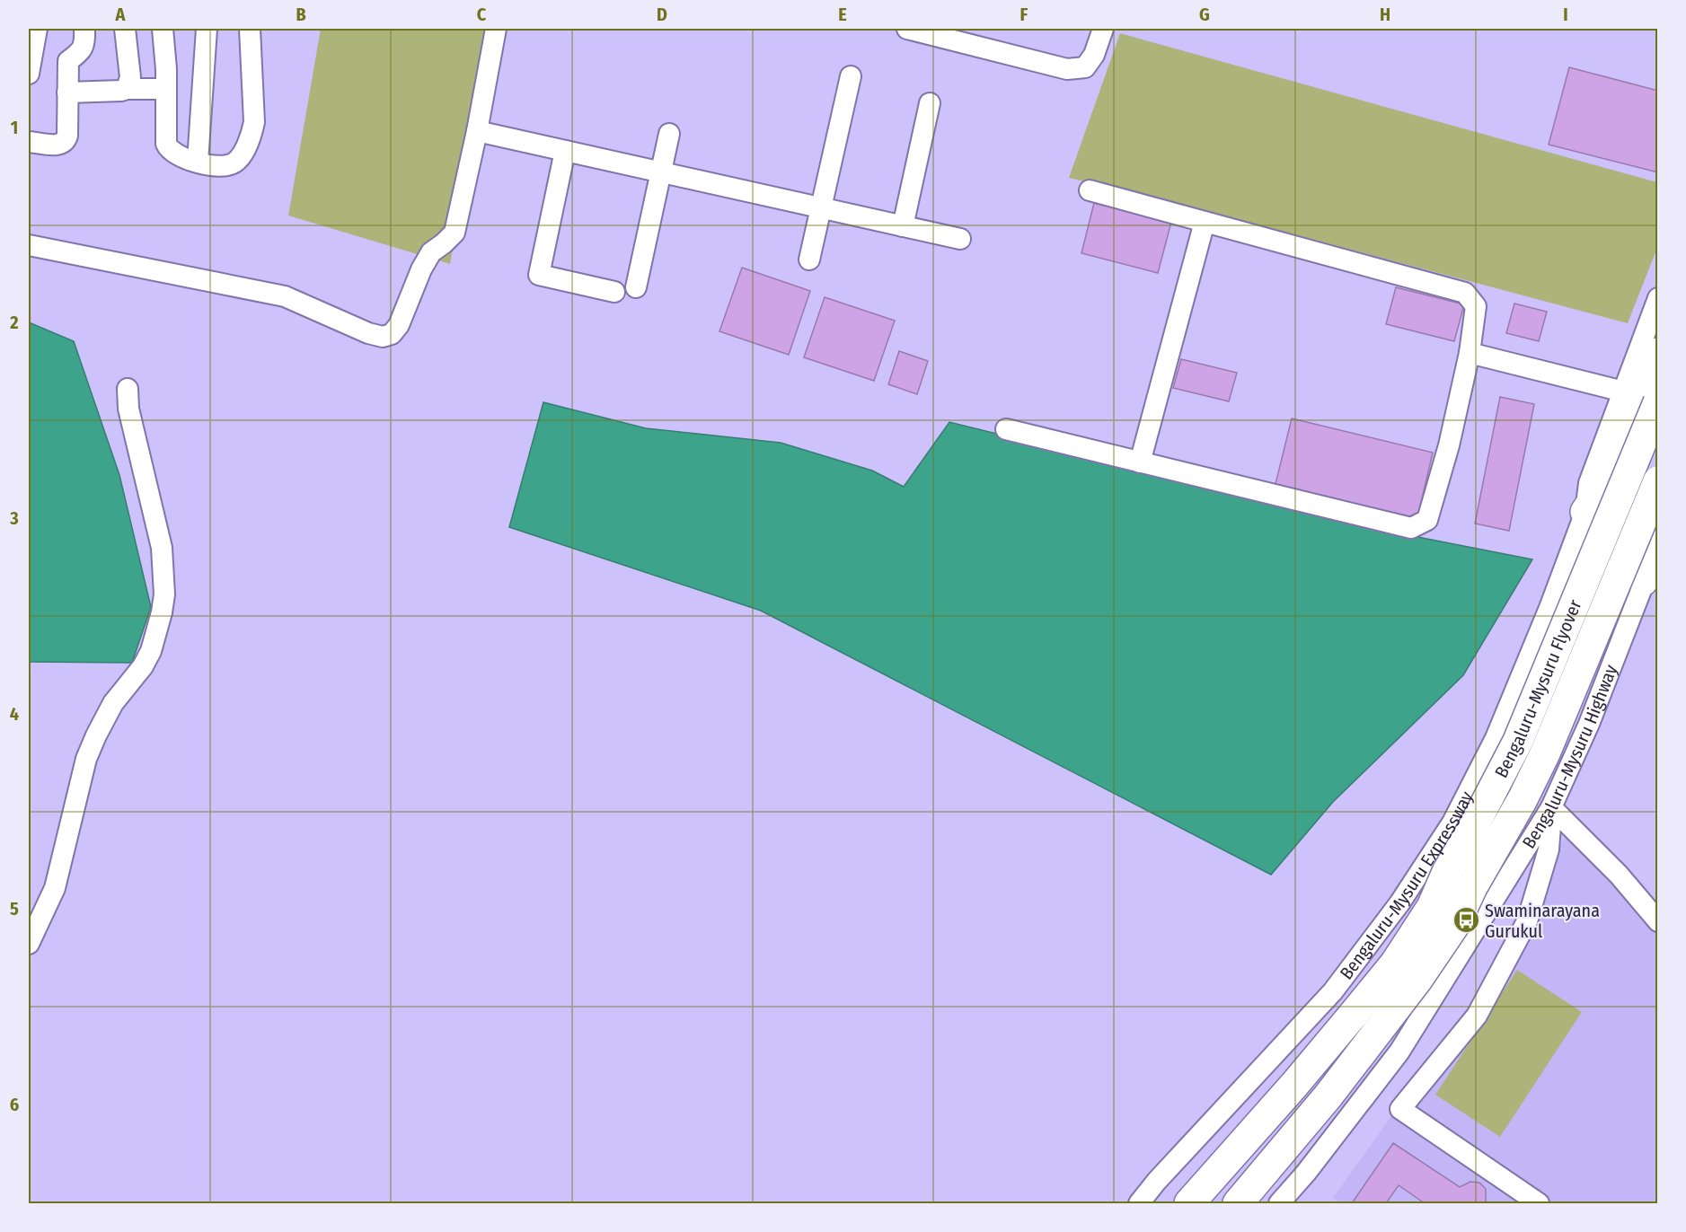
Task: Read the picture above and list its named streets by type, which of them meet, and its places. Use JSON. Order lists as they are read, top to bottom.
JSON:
{
  "streets": {
    "highway": ["Bengaluru-Mysuru Flyover", "Bengaluru-Mysuru Highway", "Bengaluru-Mysuru Expressway"]
  },
  "places": {
    "bus stop": ["Swaminarayana Gurukul"]
  },
  "grid": {
    "columns": [
      "A",
      "B",
      "C",
      "D",
      "E",
      "F",
      "G",
      "H",
      "I"
    ],
    "rows": [
      "1",
      "2",
      "3",
      "4",
      "5",
      "6"
    ]
  }
}
